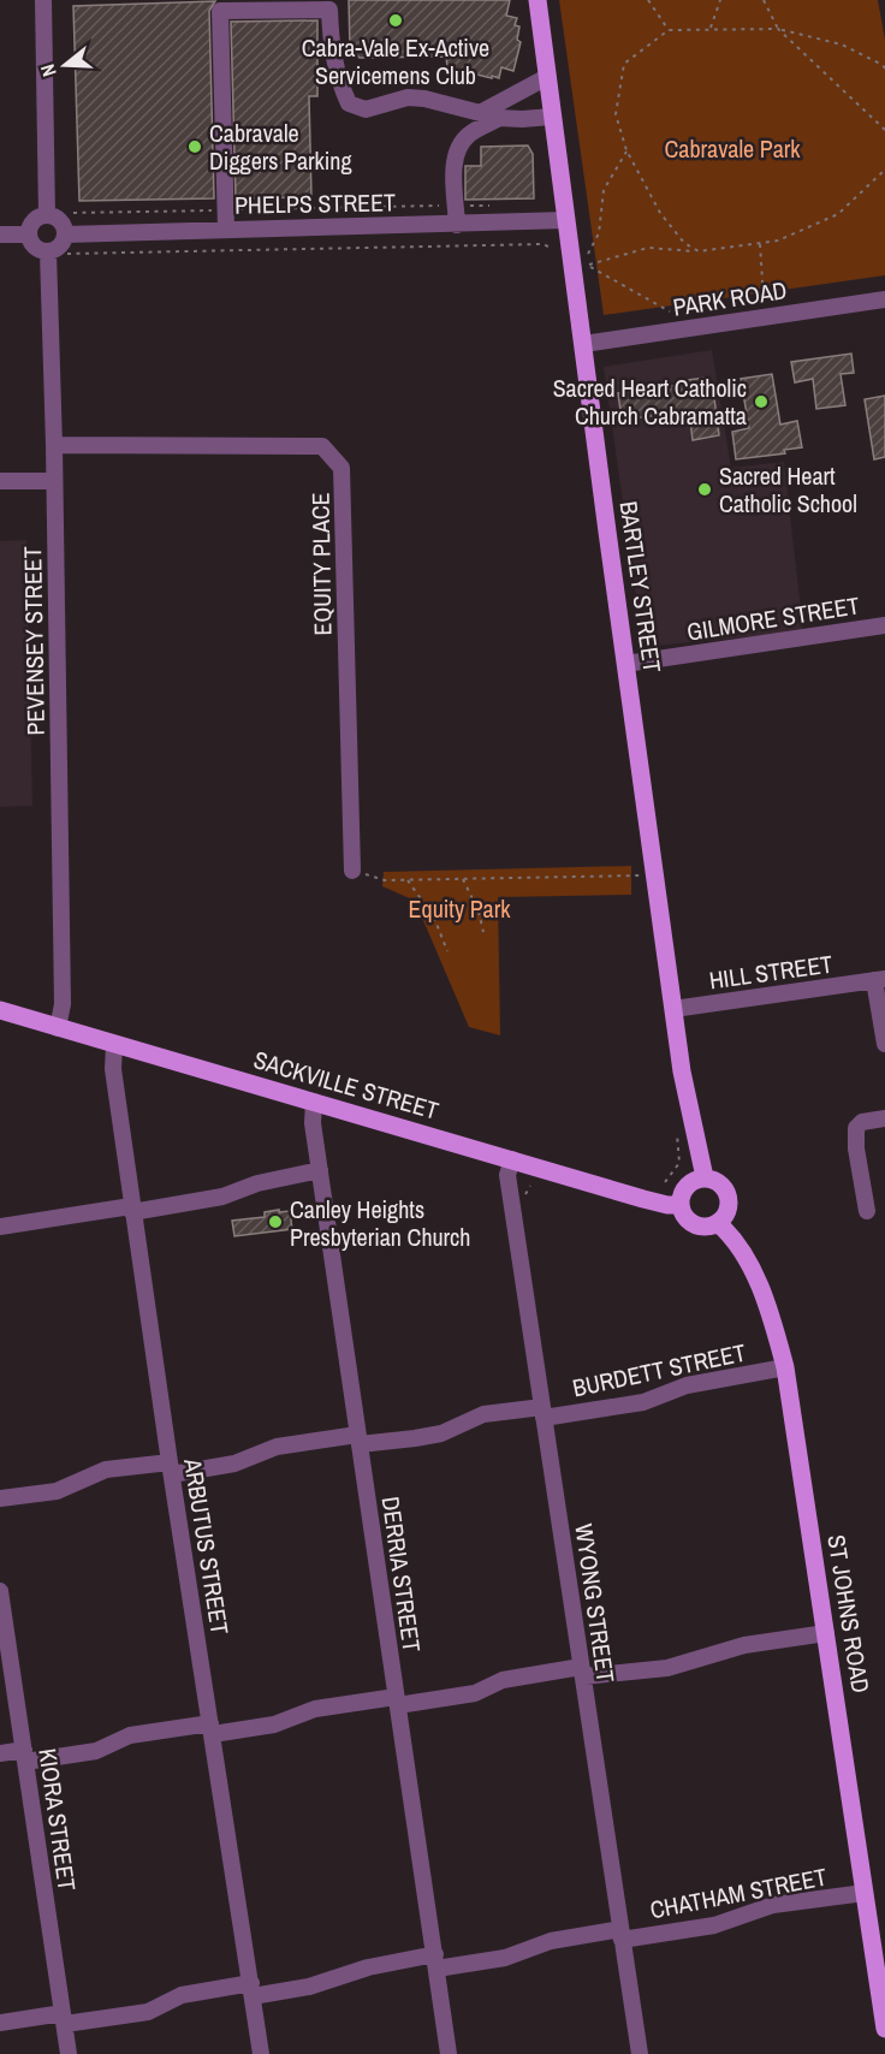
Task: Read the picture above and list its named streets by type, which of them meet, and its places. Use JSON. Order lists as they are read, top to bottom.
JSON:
{
  "streets": {
    "main road": ["BARTLEY STREET", "SACKVILLE STREET", "ST JOHNS ROAD"],
    "street": [
      "PHELPS STREET",
      "PARK ROAD",
      "EQUITY PLACE",
      "GILMORE STREET",
      "PEVENSEY STREET",
      "HILL STREET",
      "BURDETT STREET",
      "ARBUTUS STREET",
      "DERRIA STREET",
      "WYONG STREET",
      "KIORA STREET",
      "CHATHAM STREET"
    ]
  },
  "crossings": [
    ["PHELPS STREET", "BARTLEY STREET"],
    ["PHELPS STREET", "PEVENSEY STREET"],
    ["PARK ROAD", "BARTLEY STREET"],
    ["EQUITY PLACE", "PEVENSEY STREET"],
    ["BARTLEY STREET", "GILMORE STREET"],
    ["BARTLEY STREET", "HILL STREET"],
    ["BARTLEY STREET", "SACKVILLE STREET"],
    ["BARTLEY STREET", "ST JOHNS ROAD"],
    ["PEVENSEY STREET", "SACKVILLE STREET"],
    ["SACKVILLE STREET", "ARBUTUS STREET"],
    ["SACKVILLE STREET", "DERRIA STREET"],
    ["SACKVILLE STREET", "WYONG STREET"],
    ["SACKVILLE STREET", "ST JOHNS ROAD"],
    ["BURDETT STREET", "ARBUTUS STREET"],
    ["BURDETT STREET", "DERRIA STREET"],
    ["BURDETT STREET", "WYONG STREET"],
    ["BURDETT STREET", "ST JOHNS ROAD"],
    ["ARBUTUS STREET", "CHATHAM STREET"],
    ["DERRIA STREET", "CHATHAM STREET"],
    ["WYONG STREET", "CHATHAM STREET"],
    ["ST JOHNS ROAD", "CHATHAM STREET"],
    ["KIORA STREET", "CHATHAM STREET"]
  ],
  "parks": ["Cabravale Park", "Equity Park"],
  "places": [
    "Cabra-Vale Ex-Active Servicemens Club",
    "Cabravale Diggers Parking",
    "Sacred Heart Catholic Church Cabramatta",
    "Sacred Heart Catholic School",
    "Canley Heights Presbyterian Church"
  ],
  "north": "left"
}
